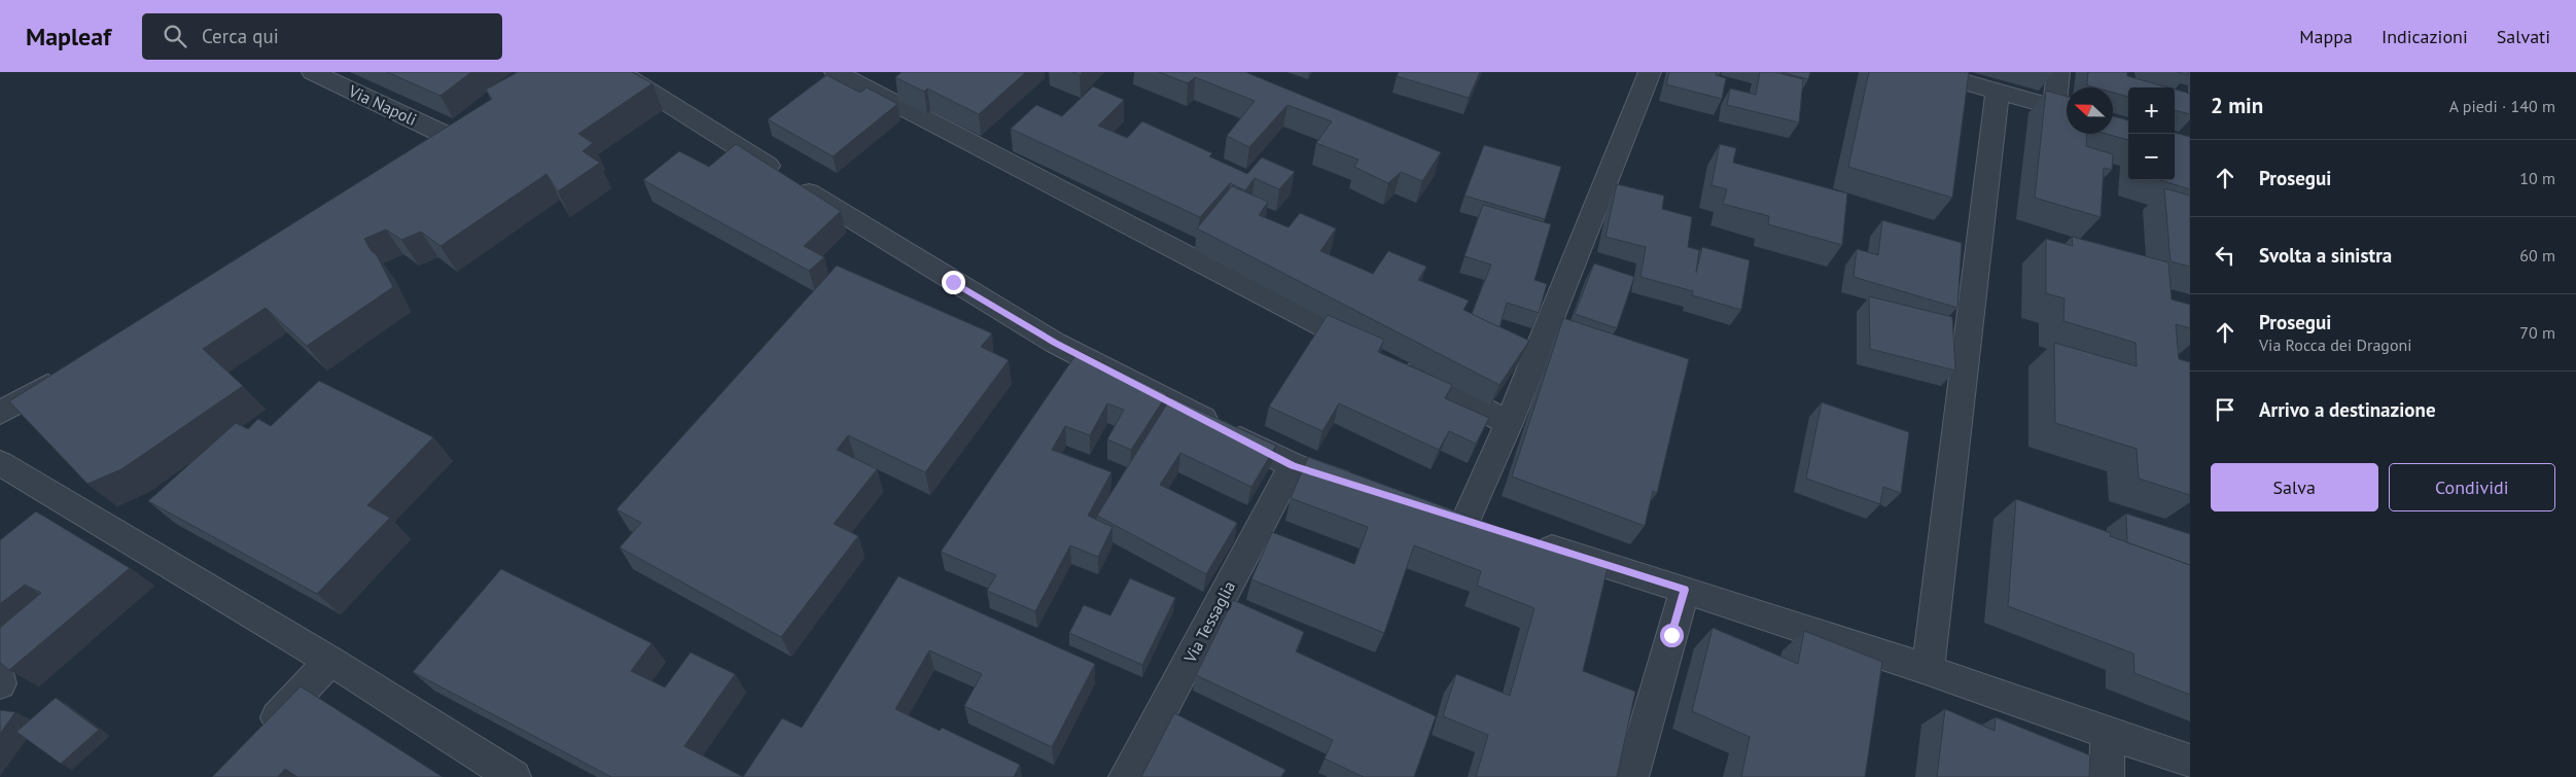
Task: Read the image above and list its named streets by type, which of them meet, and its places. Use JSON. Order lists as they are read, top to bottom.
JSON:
{
  "streets": {
    "street": ["Via Napoli", "Via Tessaglia"]
  },
  "north": "left",
  "page": {
    "header": "Mapleaf",
    "search": "Cerca qui",
    "nav": ["Mappa", "Indicazioni", "Salvati"],
    "heading": ["2 min", "A piedi · 140 m"],
    "map_buttons": ["+", "−"],
    "list": [
      ["Prosegui", "10 m"],
      ["Svolta a sinistra", "60 m"],
      ["Prosegui", "Via Rocca dei Dragoni", "70 m"],
      "Arrivo a destinazione"
    ],
    "buttons": ["Salva", "Condividi"]
  }
}
